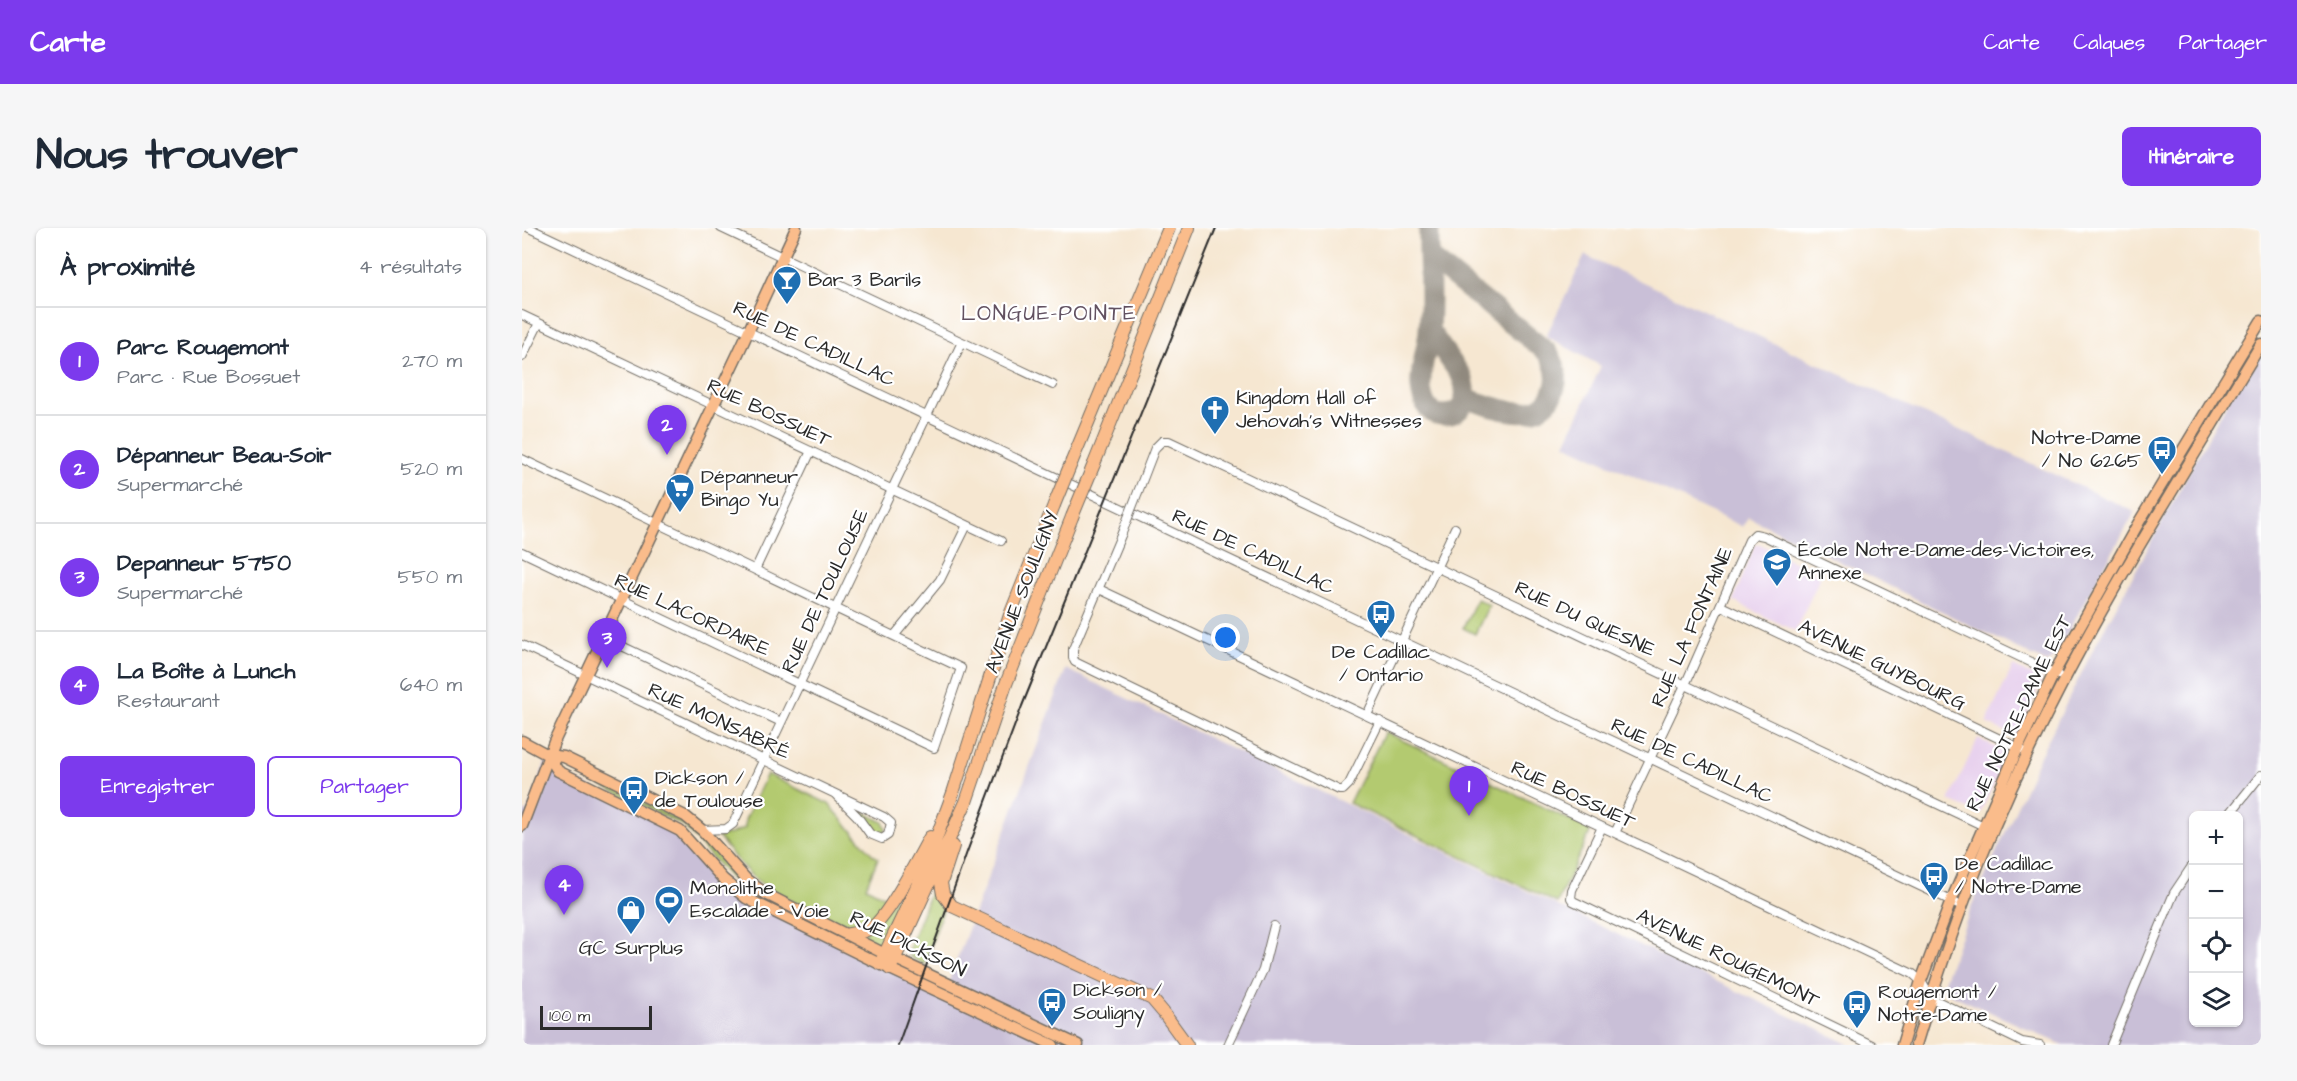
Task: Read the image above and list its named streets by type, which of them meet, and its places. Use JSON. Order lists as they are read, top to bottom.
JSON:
{
  "streets": {
    "highway": ["AVENUE SOULIGNY"],
    "main road": ["RUE NOTRE-DAME EST", "RUE DICKSON"],
    "street": [
      "RUE DE CADILLAC",
      "RUE BOSSUET",
      "RUE DE TOULOUSE",
      "RUE LACORDAIRE",
      "RUE DU QUESNE",
      "RUE LA FONTAINE",
      "AVENUE GUYBOURG",
      "RUE MONSABRÉ",
      "AVENUE ROUGEMONT"
    ]
  },
  "crossings": [
    ["RUE DE CADILLAC", "RUE DE TOULOUSE"],
    ["RUE DE CADILLAC", "RUE LA FONTAINE"],
    ["RUE DE CADILLAC", "RUE NOTRE-DAME EST"],
    ["RUE BOSSUET", "RUE DE TOULOUSE"],
    ["RUE BOSSUET", "RUE DU QUESNE"],
    ["RUE BOSSUET", "RUE LA FONTAINE"],
    ["RUE BOSSUET", "RUE NOTRE-DAME EST"],
    ["RUE BOSSUET", "AVENUE ROUGEMONT"],
    ["RUE DE TOULOUSE", "RUE LACORDAIRE"],
    ["RUE DE TOULOUSE", "RUE MONSABRÉ"],
    ["RUE DE TOULOUSE", "RUE DICKSON"],
    ["AVENUE SOULIGNY", "RUE DICKSON"],
    ["RUE DU QUESNE", "RUE LA FONTAINE"],
    ["RUE DU QUESNE", "RUE NOTRE-DAME EST"],
    ["RUE LA FONTAINE", "AVENUE GUYBOURG"],
    ["RUE LA FONTAINE", "RUE NOTRE-DAME EST"],
    ["AVENUE GUYBOURG", "RUE NOTRE-DAME EST"]
  ],
  "districts": ["LONGUE-POINTE"],
  "places": {
    "bar": ["Bar 3 Barils"],
    "church": ["Kingdom Hall of Jehovah's Witnesses"],
    "bus stop": [
      "Notre-Dame / No 6265",
      "De Cadillac / Ontario",
      "Dickson / de Toulouse",
      "De Cadillac / Notre-Dame",
      "Dickson / Souligny",
      "Rougemont / Notre-Dame"
    ],
    "supermarket": ["Dépanneur Bingo Yu"],
    "school or university": ["École Notre-Dame-des-Victoires, Annexe"],
    "sports": ["Monolithe Escalade - Voie"],
    "shop": ["GC Surplus"]
  },
  "scale_bar": "100 m",
  "page": {
    "header": "Carte",
    "nav": ["Carte", "Calques", "Partager"],
    "title": "Nous trouver",
    "buttons": [
      "Itinéraire",
      ["Enregistrer", "Partager"]
    ],
    "heading": ["À proximité", "4 résultats"],
    "list": [
      {
        "mark": "1",
        "name": "Parc Rougemont",
        "note": "Parc · Rue Bossuet",
        "value": "270 m"
      },
      {
        "mark": "2",
        "name": "Dépanneur Beau-Soir",
        "note": "Supermarché",
        "value": "520 m"
      },
      {
        "mark": "3",
        "name": "Depanneur 5750",
        "note": "Supermarché",
        "value": "550 m"
      },
      {
        "mark": "4",
        "name": "La Boîte à Lunch",
        "note": "Restaurant",
        "value": "640 m"
      }
    ],
    "pins": [
      "2",
      "3",
      "1",
      "4"
    ],
    "map_buttons": ["+", "−"],
    "scale": "100 m"
  }
}
